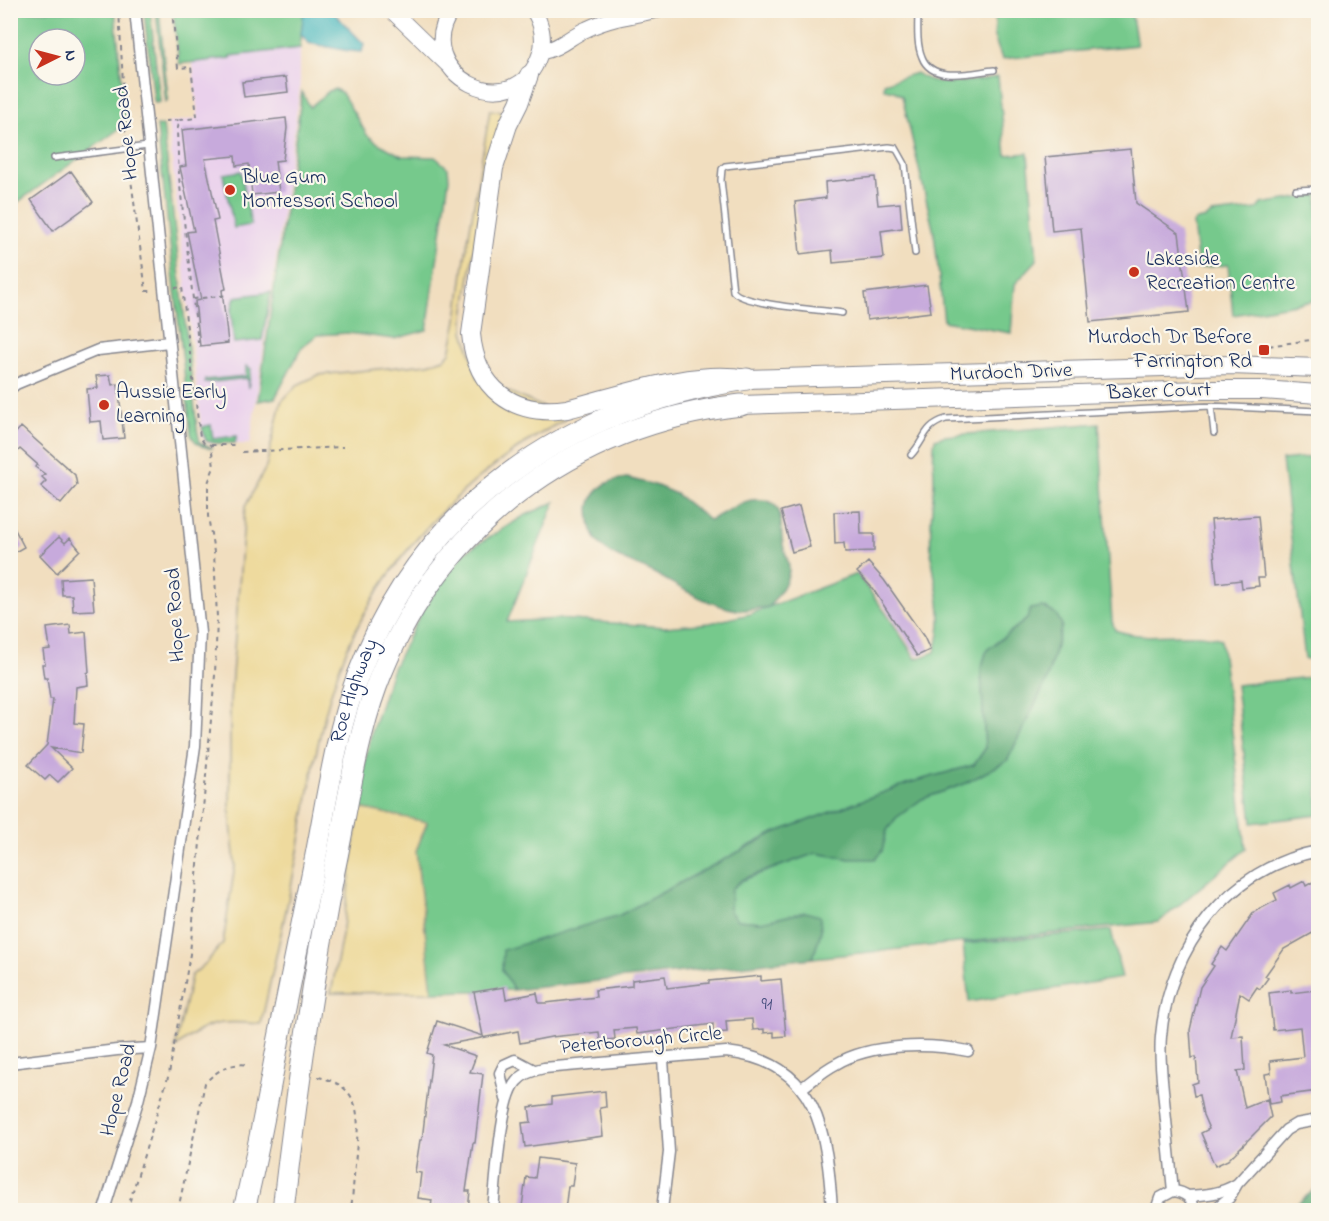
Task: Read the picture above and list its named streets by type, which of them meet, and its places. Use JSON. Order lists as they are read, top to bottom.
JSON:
{
  "streets": {
    "highway": ["Roe Highway"],
    "main road": ["Murdoch Drive"],
    "street": ["Hope Road", "Peterborough Circle"],
    "lane": ["Baker Court"]
  },
  "crossings": [
    ["Murdoch Drive", "Roe Highway"]
  ],
  "places": {
    "other": ["Blue Gum Montessori School", "Lakeside Recreation Centre", "Aussie Early Learning"],
    "transit": ["Murdoch Dr Before Farrington Rd"]
  },
  "house_numbers": ["91"],
  "north": "right"
}
